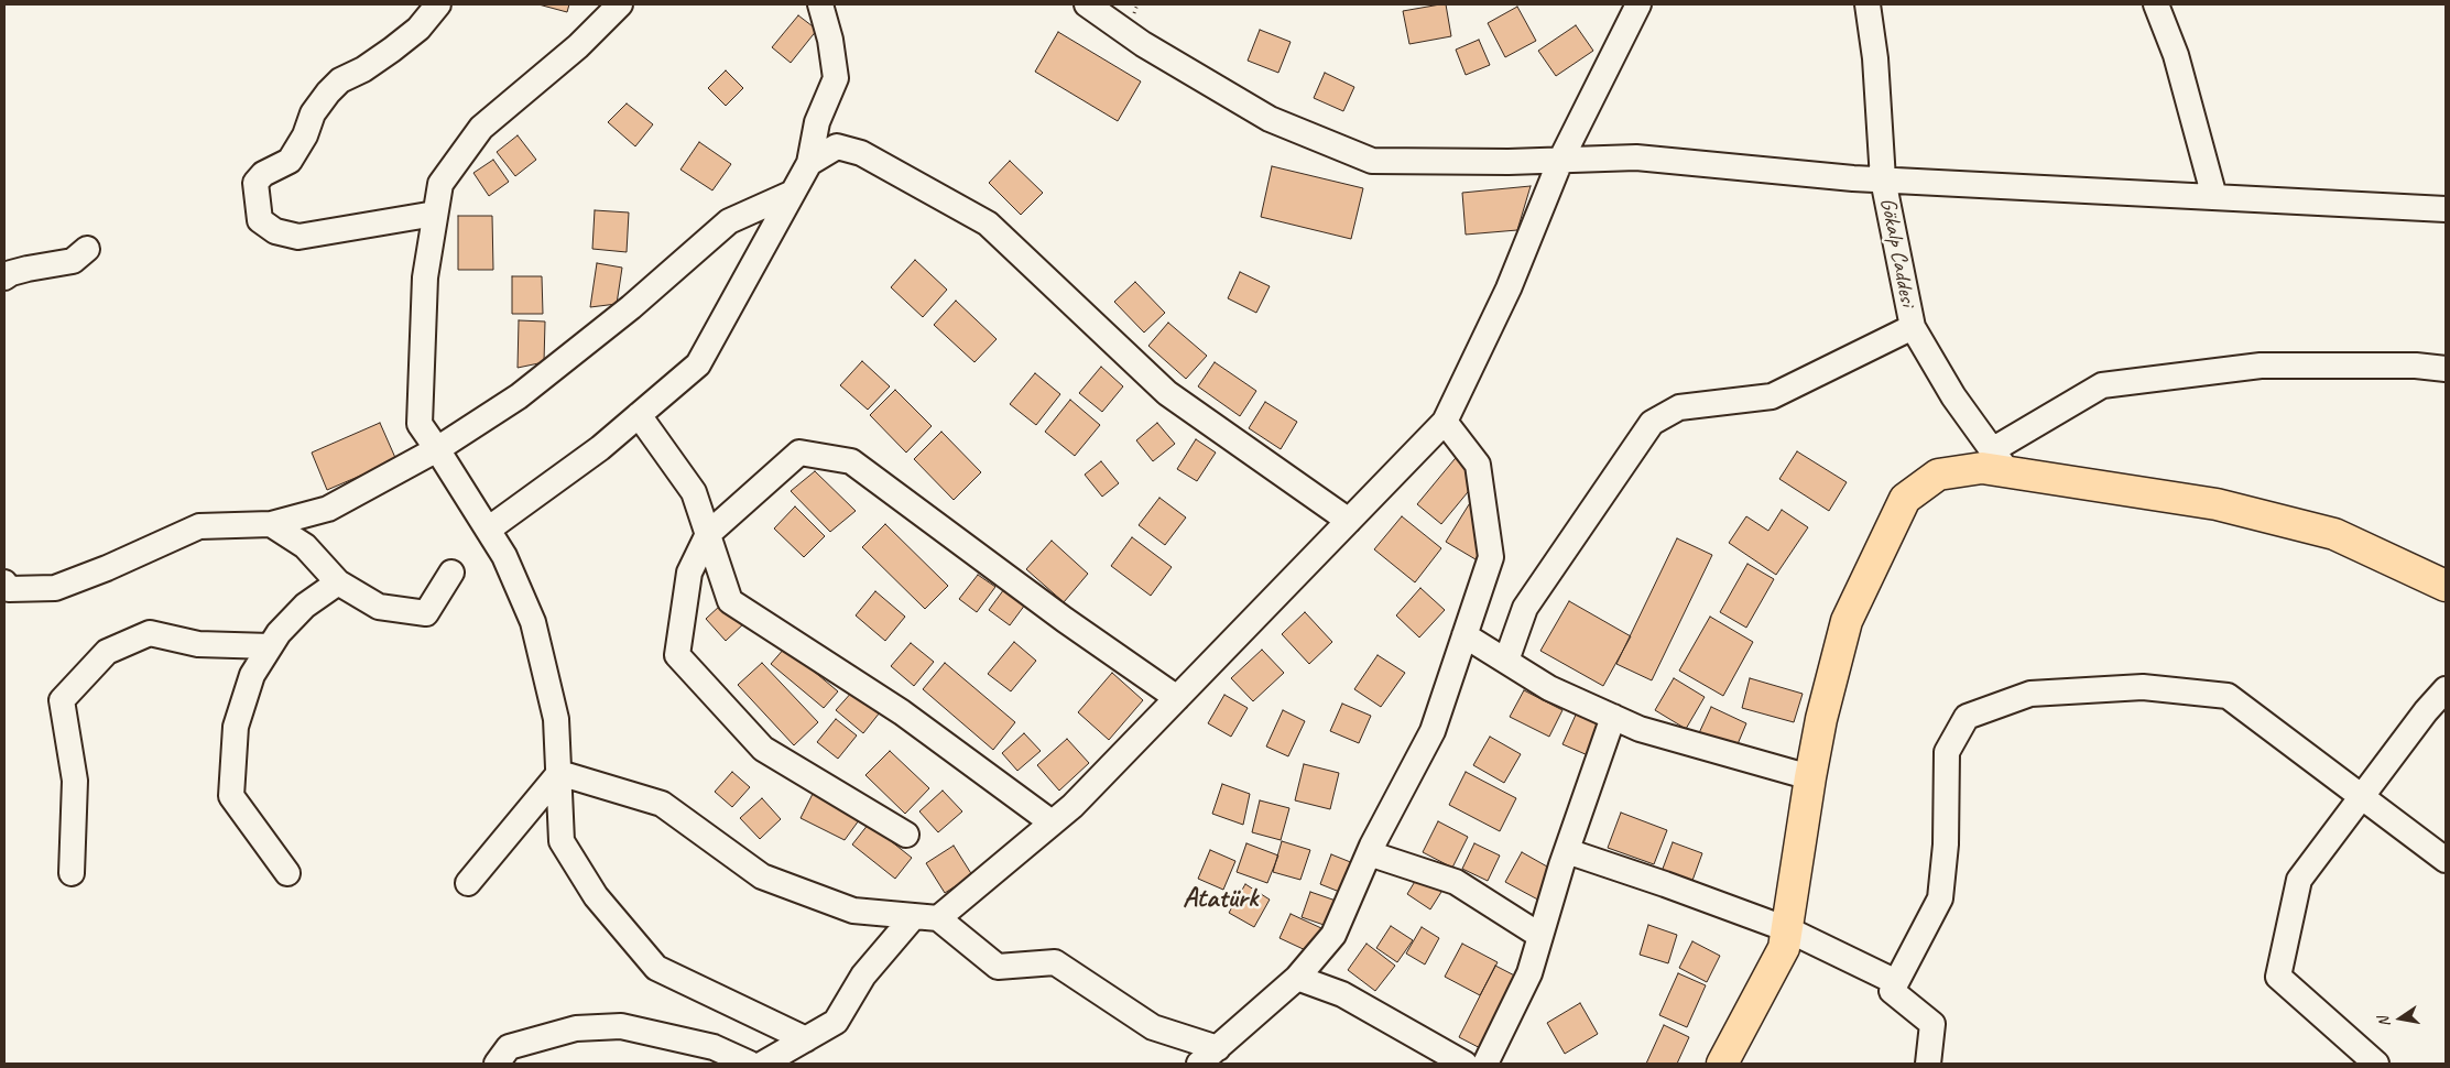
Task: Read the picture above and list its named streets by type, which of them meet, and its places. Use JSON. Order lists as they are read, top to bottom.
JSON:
{
  "streets": {
    "street": ["Gökalp Caddesi"]
  },
  "districts": ["Atatürk"],
  "north": "left"
}
